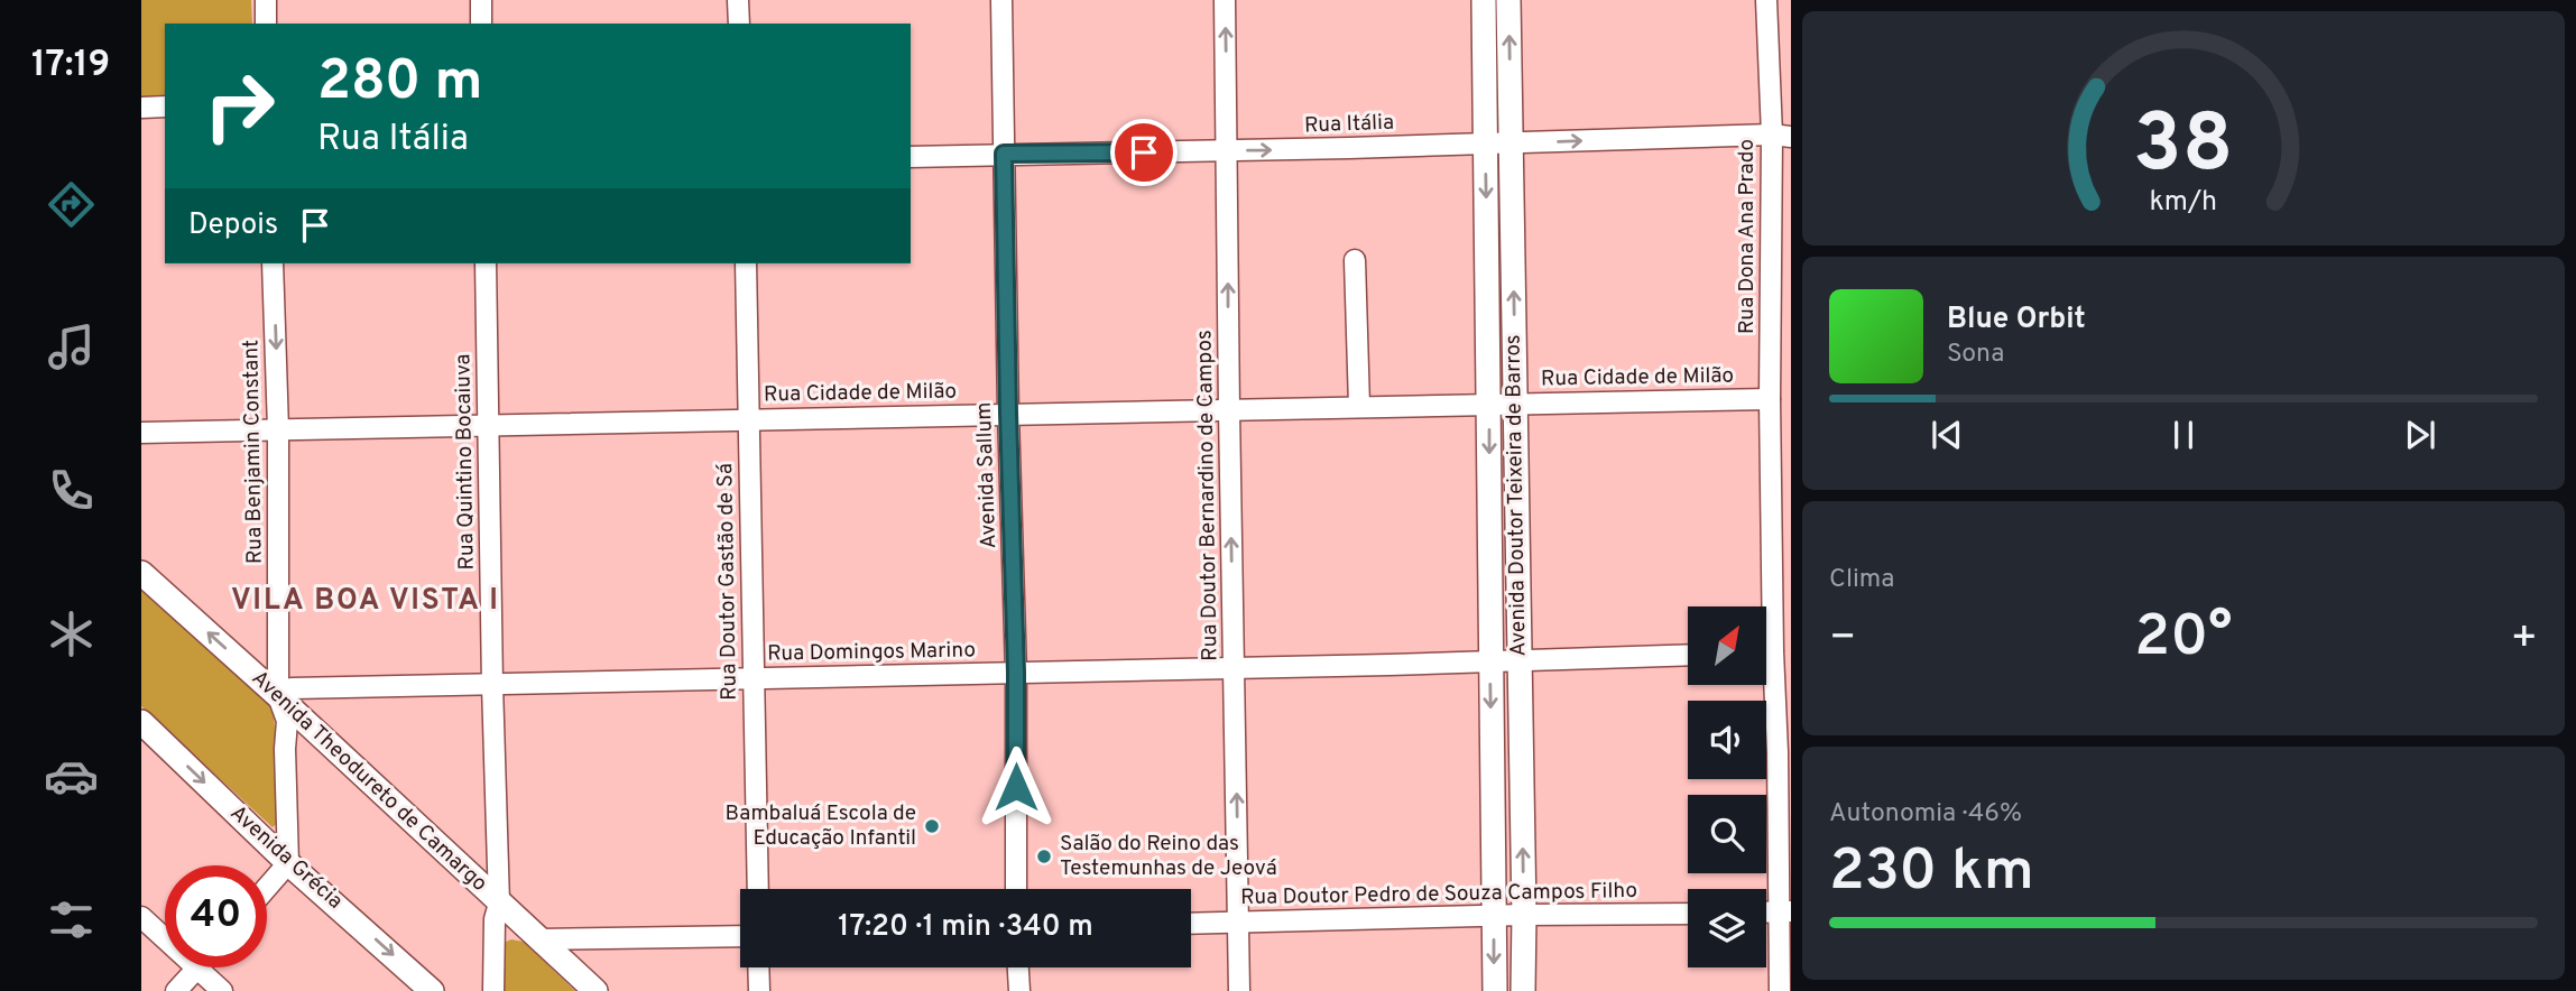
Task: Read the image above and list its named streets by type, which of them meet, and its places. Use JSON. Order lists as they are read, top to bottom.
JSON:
{
  "streets": {
    "main road": ["Avenida Doutor Teixeira de Barros", "Avenida Theodureto de Camargo", "Avenida Grécia"],
    "street": [
      "Rua Itália",
      "Rua Dona Ana Prado",
      "Rua Cidade de Milão",
      "Rua Benjamin Constant",
      "Rua Quintino Bocaiuva",
      "Avenida Sallum",
      "Rua Doutor Bernardino de Campos",
      "Rua Doutor Gastão de Sá",
      "Rua Domingos Marino",
      "Rua Doutor Pedro de Souza Campos Filho"
    ]
  },
  "crossings": [
    ["Rua Itália", "Rua Dona Ana Prado"],
    ["Rua Itália", "Avenida Sallum"],
    ["Rua Itália", "Rua Doutor Bernardino de Campos"],
    ["Rua Itália", "Avenida Doutor Teixeira de Barros"],
    ["Rua Dona Ana Prado", "Rua Cidade de Milão"],
    ["Rua Cidade de Milão", "Rua Benjamin Constant"],
    ["Rua Cidade de Milão", "Rua Quintino Bocaiuva"],
    ["Rua Cidade de Milão", "Avenida Sallum"],
    ["Rua Cidade de Milão", "Rua Doutor Bernardino de Campos"],
    ["Rua Cidade de Milão", "Avenida Doutor Teixeira de Barros"],
    ["Rua Cidade de Milão", "Rua Doutor Gastão de Sá"],
    ["Rua Benjamin Constant", "Rua Domingos Marino"],
    ["Rua Benjamin Constant", "Avenida Theodureto de Camargo"],
    ["Rua Benjamin Constant", "Avenida Grécia"],
    ["Rua Quintino Bocaiuva", "Rua Domingos Marino"],
    ["Rua Quintino Bocaiuva", "Avenida Theodureto de Camargo"],
    ["Avenida Sallum", "Rua Domingos Marino"],
    ["Rua Doutor Bernardino de Campos", "Rua Domingos Marino"],
    ["Rua Doutor Bernardino de Campos", "Rua Doutor Pedro de Souza Campos Filho"],
    ["Avenida Doutor Teixeira de Barros", "Rua Domingos Marino"],
    ["Avenida Doutor Teixeira de Barros", "Rua Doutor Pedro de Souza Campos Filho"],
    ["Rua Doutor Gastão de Sá", "Rua Domingos Marino"],
    ["Rua Domingos Marino", "Avenida Theodureto de Camargo"]
  ],
  "one_way": ["Rua Itália", "Rua Doutor Bernardino de Campos", "Avenida Grécia"],
  "districts": ["VILA BOA VISTA I"],
  "places": ["Bambaluá Escola de Educação Infantil", "Salão do Reino das Testemunhas de Jeová"],
  "north": "top right",
  "page": {
    "tabs": "17:19",
    "turn": ["280 m", "Rua Itália"],
    "then": "Depois",
    "song": ["Blue Orbit", "Sona"],
    "tile": [
      "Clima",
      ["Autonomia · 46%", "230 km"]
    ],
    "heat": ["−", "20°", "+"],
    "limit": "40",
    "trip": "17:20 · 1 min · 340 m",
    "gauge": ["38", "km/h"]
  }
}
